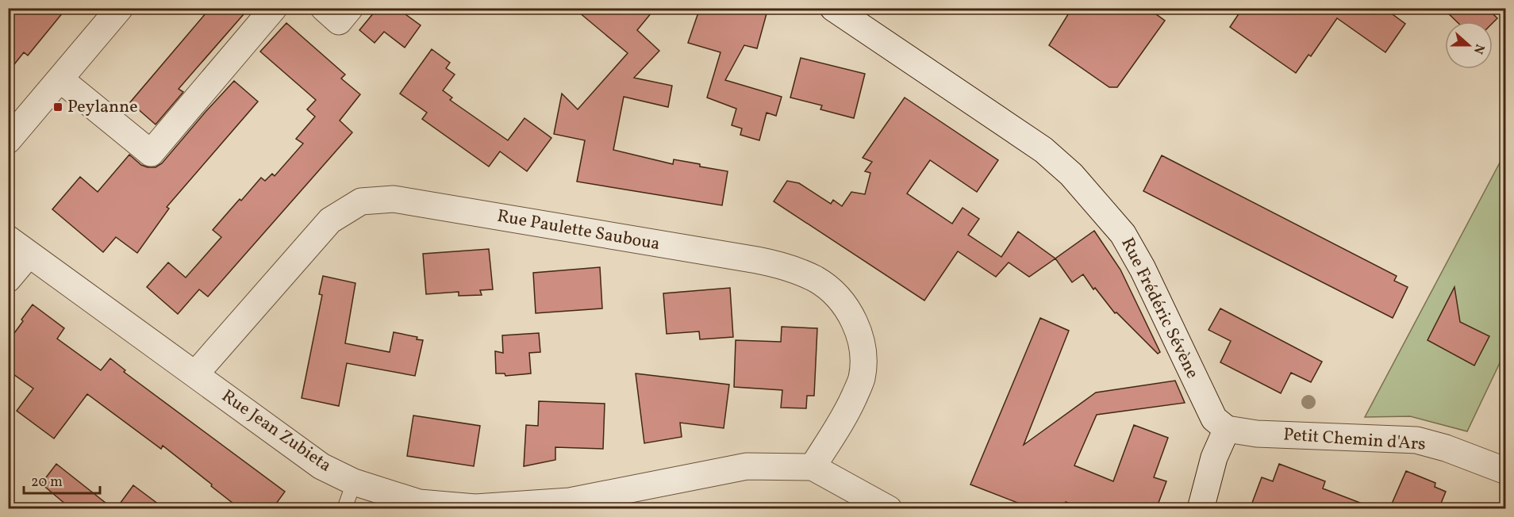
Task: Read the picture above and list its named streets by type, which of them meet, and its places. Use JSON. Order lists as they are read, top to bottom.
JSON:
{
  "streets": {
    "street": [
      "Rue Paulette Sauboua",
      "Rue Frédéric Sévène",
      "Rue Jean Zubieta",
      "Petit Chemin d'Ars"
    ]
  },
  "crossings": [
    ["Rue Paulette Sauboua", "Rue Jean Zubieta"],
    ["Rue Frédéric Sévène", "Petit Chemin d'Ars"]
  ],
  "places": {
    "transit": ["Peylanne"]
  },
  "scale_bar": "20 m",
  "north": "right"
}
